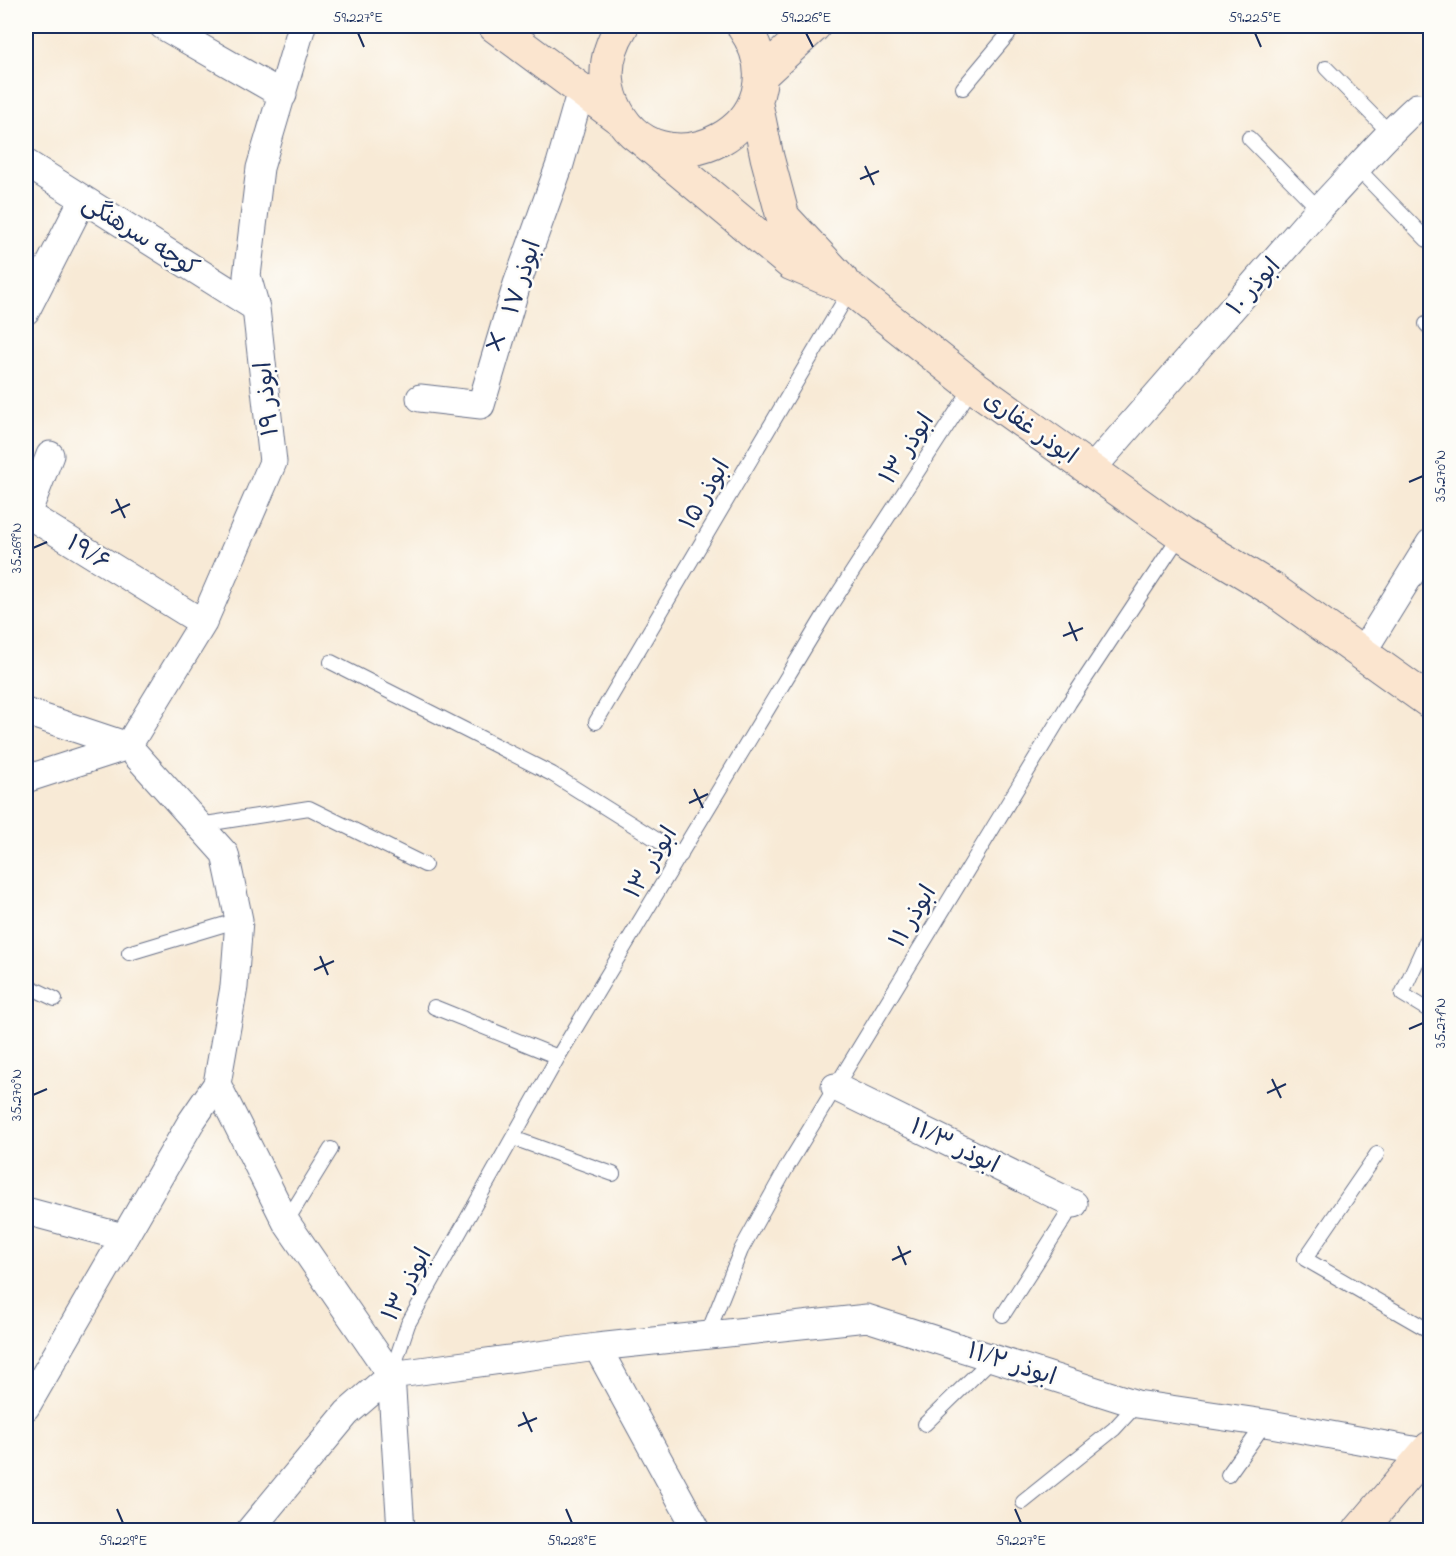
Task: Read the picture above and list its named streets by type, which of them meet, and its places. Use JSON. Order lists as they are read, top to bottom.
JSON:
{
  "streets": {
    "main road": ["ابوذر غفاری"],
    "street": [
      "کوچه سرهنگی",
      "ابوذر ۱۷",
      "ابوذر ۱۰",
      "ابوذر ۱۹",
      "۱۹/۶",
      "ابوذر ۱۱/۳",
      "ابوذر ۱۱/۲"
    ],
    "lane": ["ابوذر ۱۳", "ابوذر ۱۵", "ابوذر ۱۱"]
  },
  "crossings": [
    ["کوچه سرهنگی", "ابوذر ۱۹"],
    ["ابوذر ۱۰", "ابوذر غفاری"],
    ["ابوذر ۱۹", "۱۹/۶"],
    ["ابوذر غفاری", "ابوذر ۱۳"],
    ["ابوذر غفاری", "ابوذر ۱۵"],
    ["ابوذر غفاری", "ابوذر ۱۱"],
    ["ابوذر ۱۳", "ابوذر ۱۱/۲"],
    ["ابوذر ۱۱", "ابوذر ۱۱/۳"],
    ["ابوذر ۱۱", "ابوذر ۱۱/۲"]
  ],
  "coordinates": [
    "59.227°E",
    "59.226°E",
    "59.225°E",
    "35.270°N",
    "35.269°N",
    "35.271°N",
    "59.229°E",
    "59.228°E"
  ]
}
